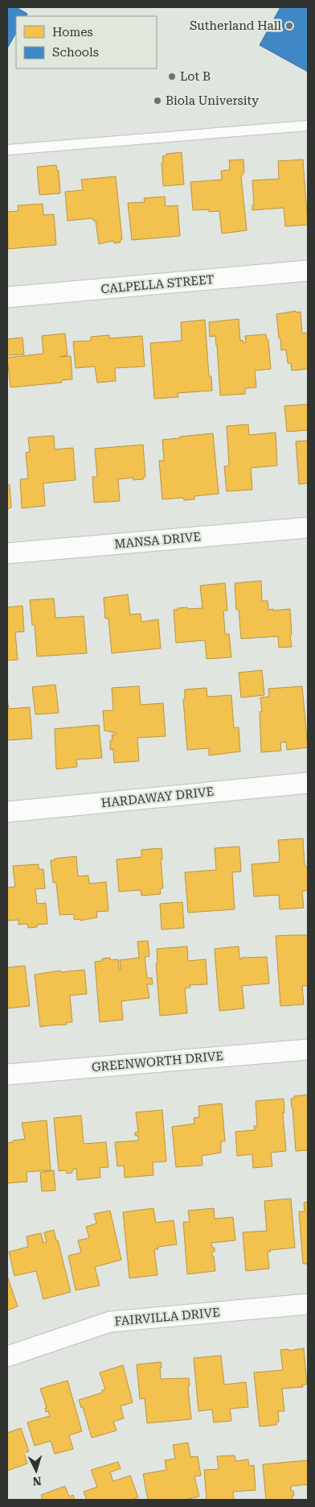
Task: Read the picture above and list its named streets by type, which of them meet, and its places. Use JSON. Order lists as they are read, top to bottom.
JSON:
{
  "streets": {
    "street": [
      "CALPELLA STREET",
      "MANSA DRIVE",
      "HARDAWAY DRIVE",
      "GREENWORTH DRIVE",
      "FAIRVILLA DRIVE"
    ]
  },
  "places": ["Sutherland Hall", "Lot B", "Biola University"],
  "legend": ["Homes", "Schools"],
  "north": "bottom"
}
